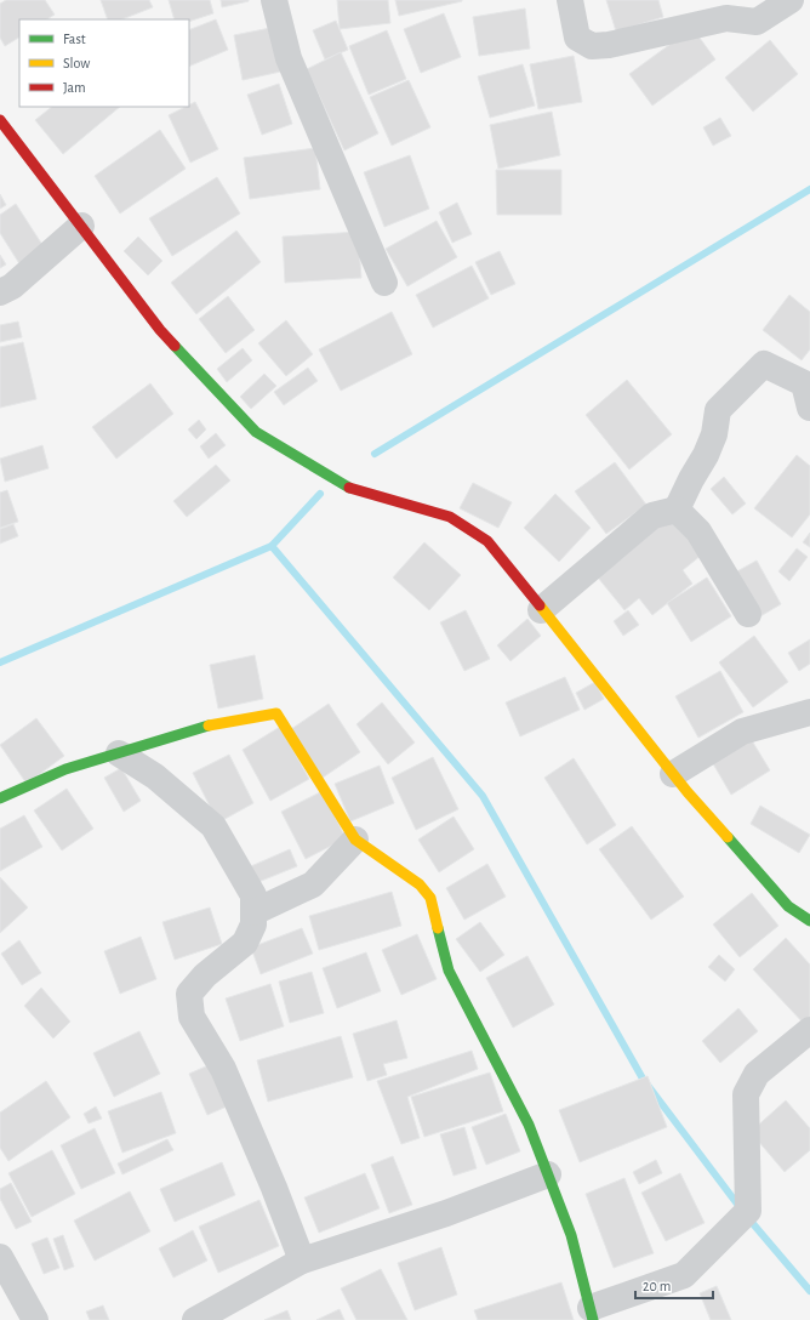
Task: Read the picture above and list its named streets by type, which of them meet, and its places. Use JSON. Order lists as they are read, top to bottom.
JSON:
{
  "legend": ["Fast", "Slow", "Jam"],
  "scale_bar": "20 m"
}
